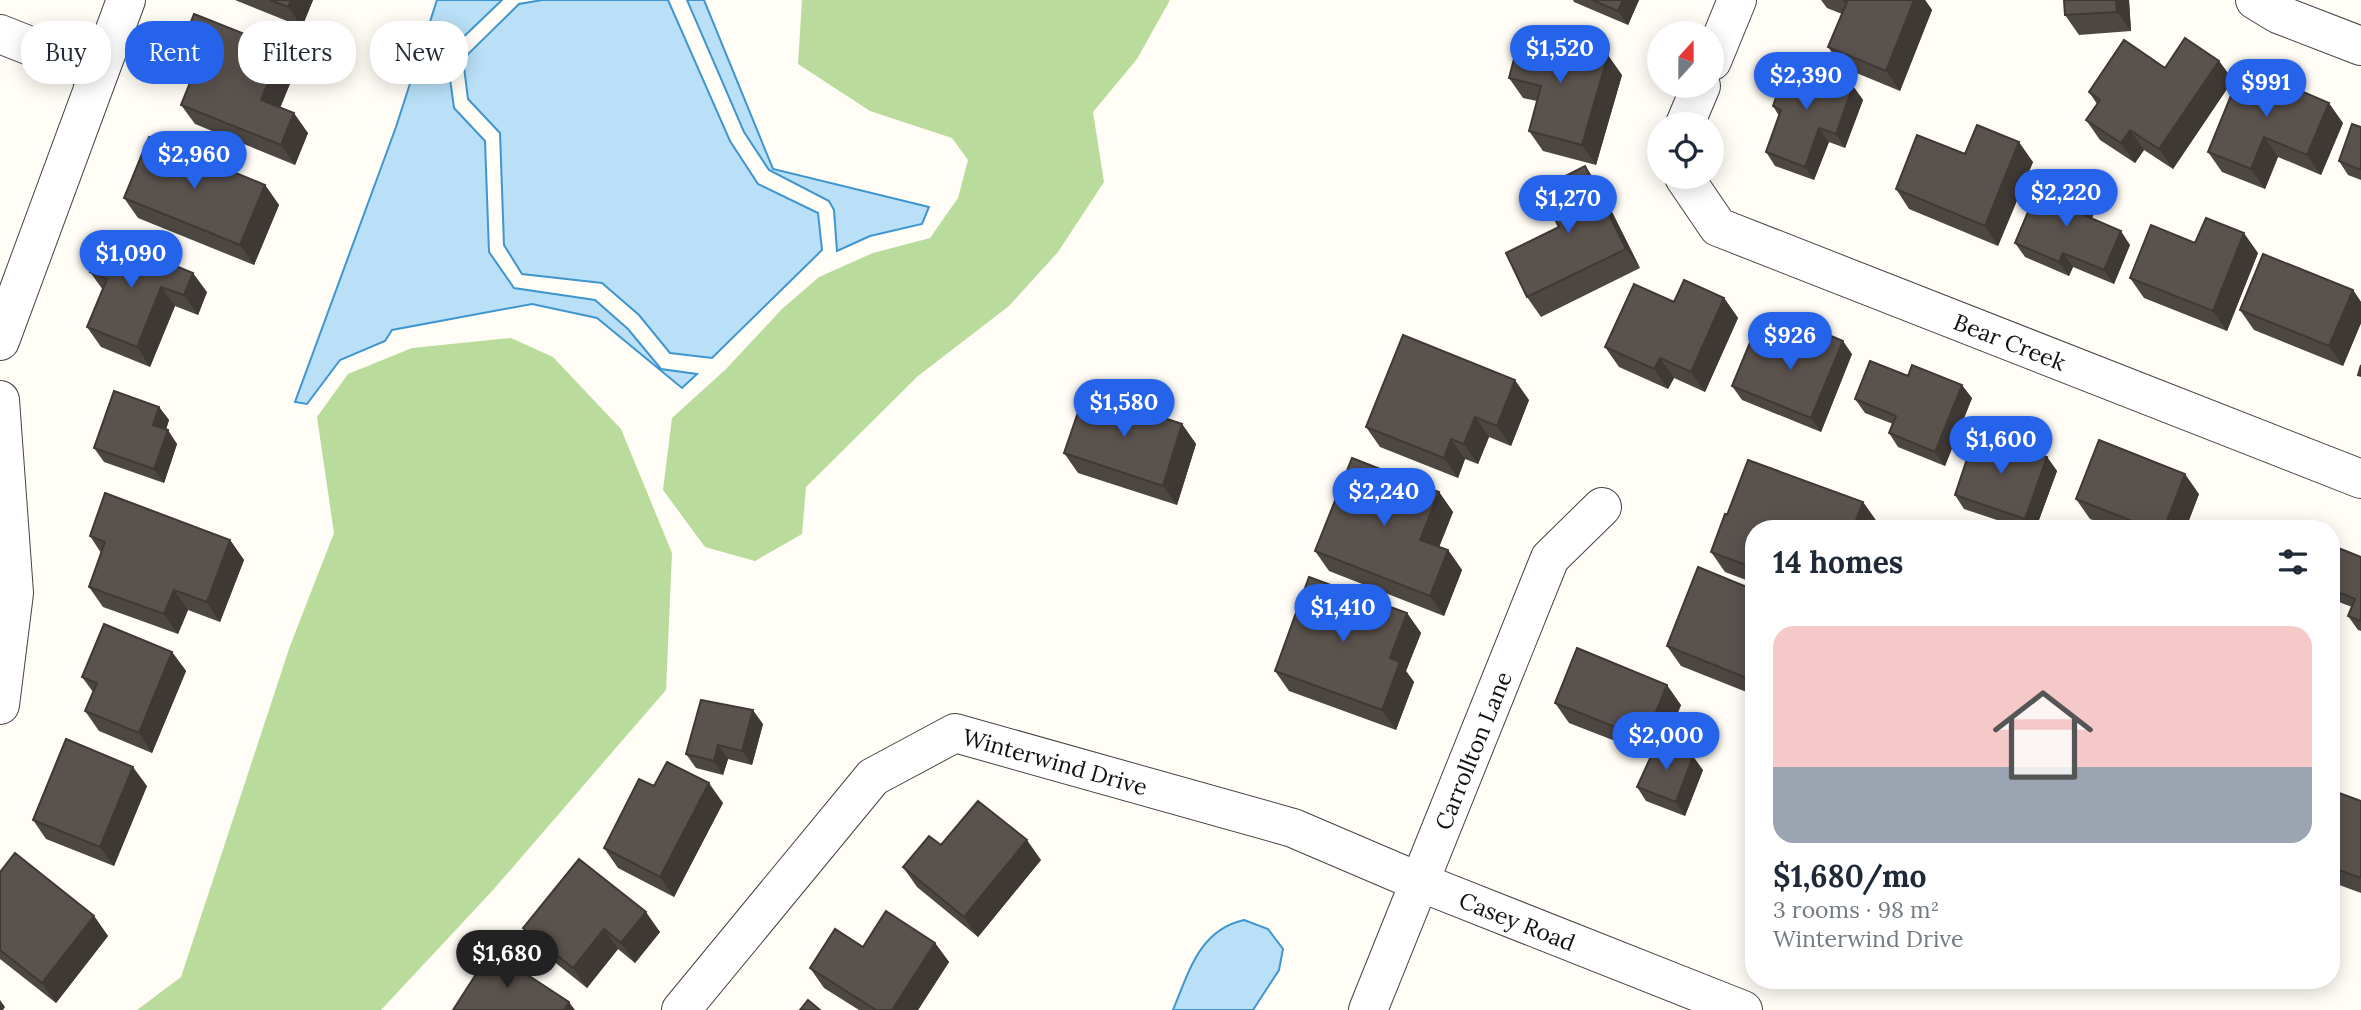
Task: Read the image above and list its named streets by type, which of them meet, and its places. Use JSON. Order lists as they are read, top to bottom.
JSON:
{
  "streets": {
    "street": [
      "Bear Creek",
      "Carrollton Lane",
      "Winterwind Drive",
      "Casey Road"
    ]
  },
  "crossings": [
    ["Carrollton Lane", "Casey Road"],
    ["Winterwind Drive", "Casey Road"]
  ],
  "north": "top",
  "page": {
    "chip": [
      "Buy",
      "Rent",
      "Filters",
      "New"
    ],
    "price": [
      "$1,520",
      "$2,390",
      "$991",
      "$2,960",
      "$2,220",
      "$1,270",
      "$1,090",
      "$926",
      "$1,580",
      "$1,600",
      "$2,240",
      "$1,410",
      "$2,000",
      "$1,680"
    ],
    "heading": "14 homes",
    "list": [
      {
        "name": "$1,680/mo",
        "note": "3 rooms · 98 m² · Winterwind Drive"
      }
    ]
  }
}
